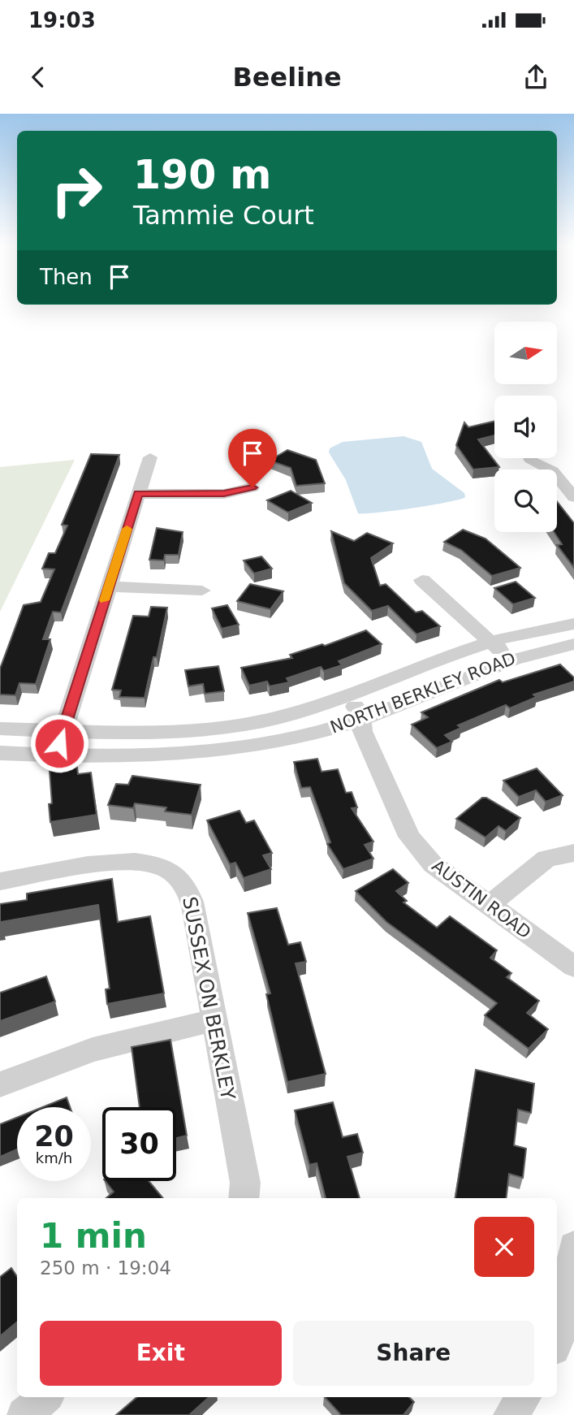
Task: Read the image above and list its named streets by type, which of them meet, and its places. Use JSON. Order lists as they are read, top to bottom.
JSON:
{
  "streets": {
    "street": ["NORTH BERKLEY ROAD", "AUSTIN ROAD", "SUSSEX ON BERKLEY"]
  },
  "crossings": [
    ["NORTH BERKLEY ROAD", "AUSTIN ROAD"]
  ],
  "north": "right",
  "page": {
    "status": "19:03",
    "header": "Beeline",
    "turn": ["190 m", "Tammie Court"],
    "then": "Then",
    "speed": "20 km/h",
    "limit": "30",
    "heading": ["1 min", "250 m · 19:04"],
    "buttons": ["Exit", "Share"]
  }
}
